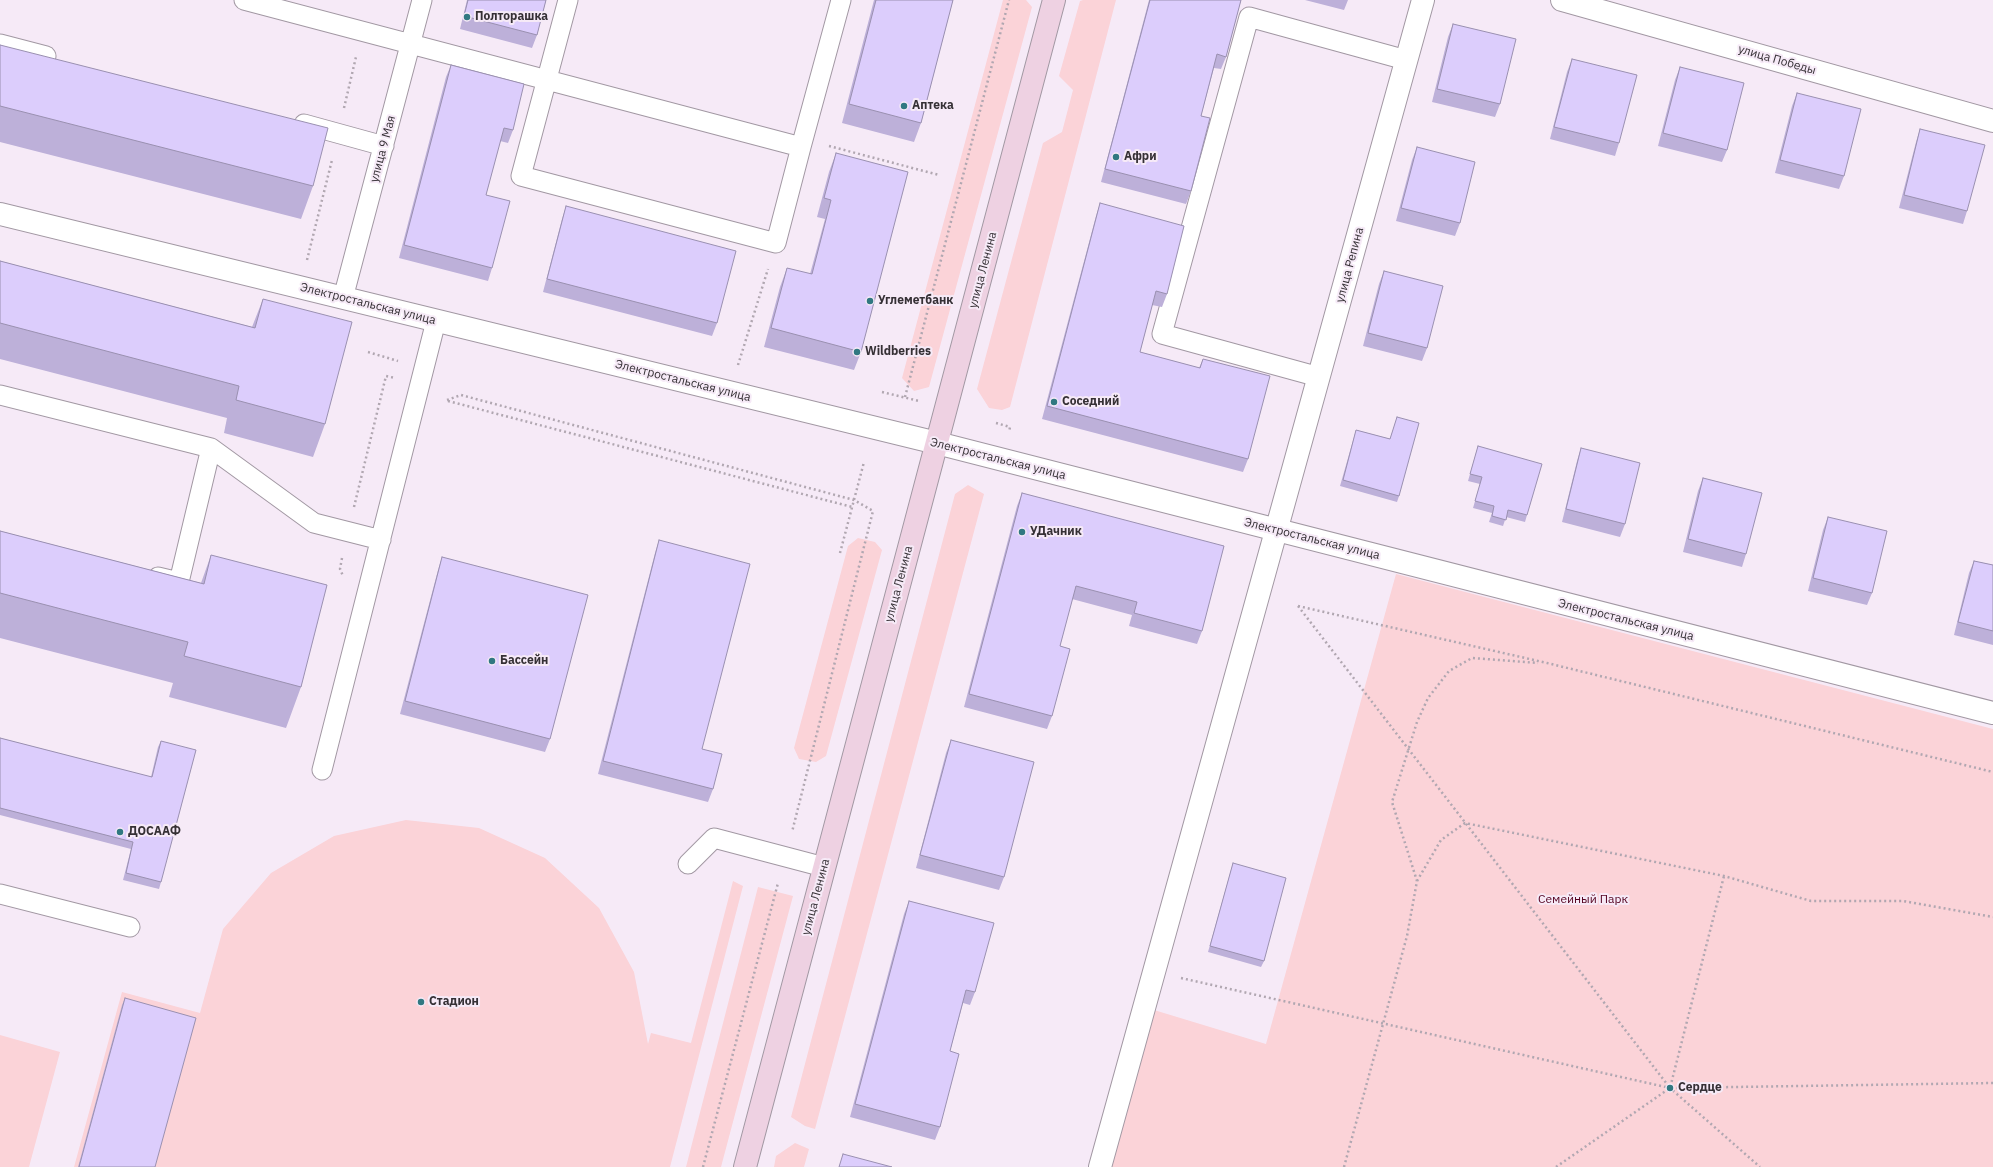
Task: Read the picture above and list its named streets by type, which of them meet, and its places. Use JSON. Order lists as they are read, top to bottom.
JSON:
{
  "streets": {
    "street": [
      "улица Победы",
      "улица Репина",
      "улица Ленина",
      "Электростальская улица"
    ],
    "lane": ["улица 9 Мая"]
  },
  "crossings": [
    ["улица 9 Мая", "Электростальская улица"],
    ["улица Репина", "Электростальская улица"],
    ["улица Ленина", "Электростальская улица"]
  ],
  "parks": ["Семейный Парк"],
  "places": [
    "Полторашка",
    "Аптека",
    "Афри",
    "Углеметбанк",
    "Wildberries",
    "Соседний",
    "УДачник",
    "Бассейн",
    "ДОСААФ",
    "Стадион",
    "Сердце"
  ]
}
